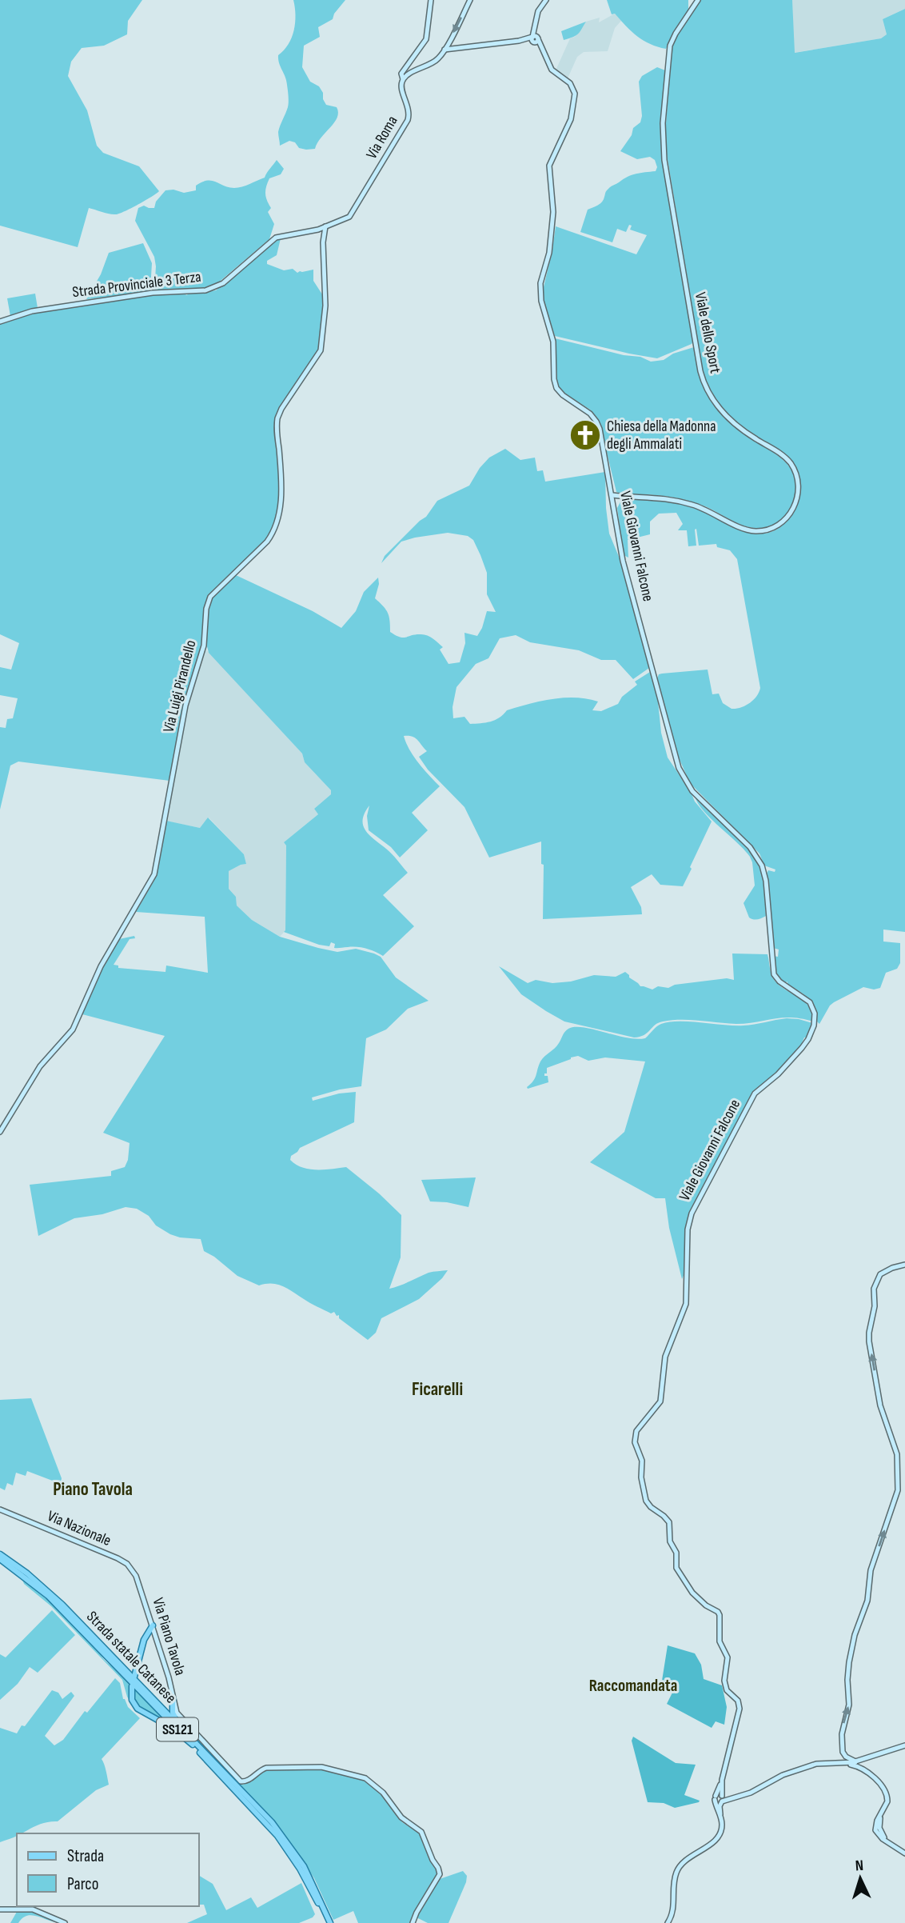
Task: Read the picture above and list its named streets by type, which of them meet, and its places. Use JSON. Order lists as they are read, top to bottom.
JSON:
{
  "streets": {
    "main road": ["Strada statale Catanese", "SS121"],
    "street": [
      "Via Roma",
      "Strada Provinciale 3 Terza",
      "Viale dello Sport",
      "Viale Giovanni Falcone",
      "Via Luigi Pirandello",
      "Via Nazionale",
      "Via Piano Tavola"
    ]
  },
  "crossings": [
    ["Via Roma", "Strada Provinciale 3 Terza"],
    ["Viale dello Sport", "Viale Giovanni Falcone"],
    ["Via Nazionale", "Via Piano Tavola"]
  ],
  "districts": ["Ficarelli", "Piano Tavola", "Raccomandata"],
  "places": {
    "church": ["Chiesa della Madonna degli Ammalati"]
  },
  "legend": ["Strada", "Parco"],
  "north": "top"
}
